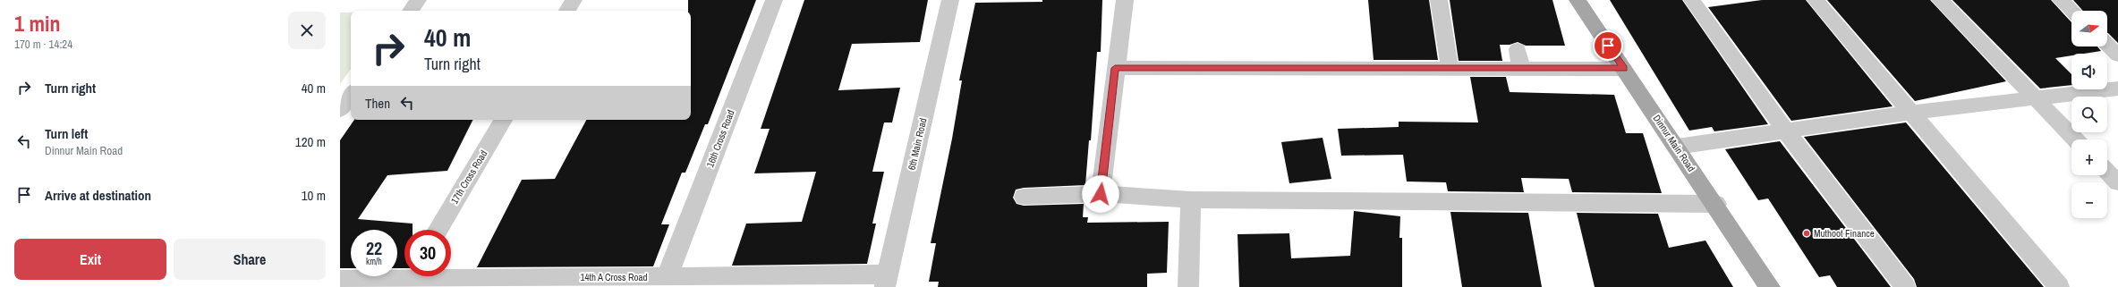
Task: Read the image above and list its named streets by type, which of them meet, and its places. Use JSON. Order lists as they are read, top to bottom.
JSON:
{
  "streets": {
    "main road": ["Dinnur Main Road"],
    "street": [
      "16th Cross Road",
      "6th Main Road",
      "17th Cross Road",
      "14th A Cross Road"
    ]
  },
  "crossings": [
    ["16th Cross Road", "14th A Cross Road"],
    ["6th Main Road", "14th A Cross Road"]
  ],
  "places": ["Muthoot Finance"],
  "north": "right",
  "page": {
    "heading": ["1 min", "170 m · 14:24"],
    "map_buttons": ["+", "−"],
    "turn": ["40 m", "Turn right"],
    "list": [
      {
        "name": "Turn right",
        "value": "40 m"
      },
      {
        "name": "Turn left",
        "note": "Dinnur Main Road",
        "value": "120 m"
      },
      {
        "name": "Arrive at destination",
        "value": "10 m"
      }
    ],
    "then": "Then",
    "speed": "22 km/h",
    "limit": "30",
    "buttons": ["Exit", "Share"]
  }
}
